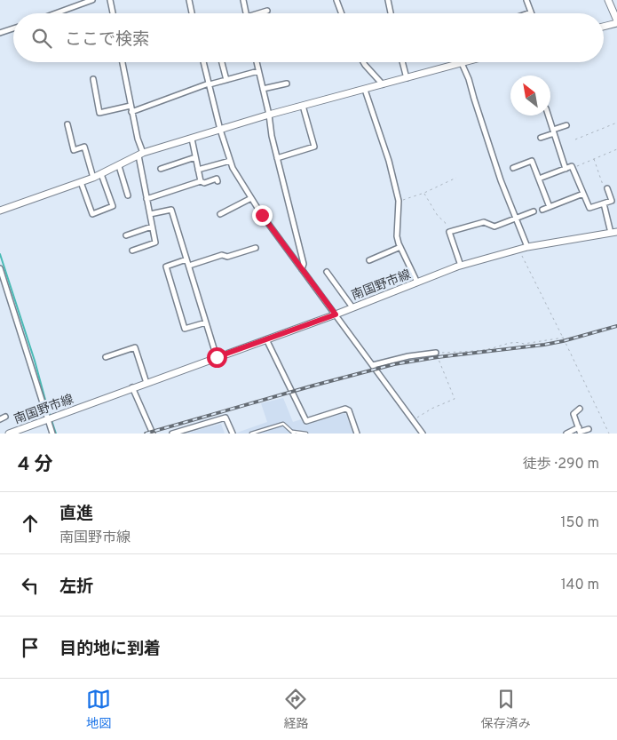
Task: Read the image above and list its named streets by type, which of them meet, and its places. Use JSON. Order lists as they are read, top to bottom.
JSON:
{
  "streets": {
    "main road": ["南国野市線"]
  },
  "north": "top left",
  "page": {
    "search": "ここで検索",
    "heading": ["4 分", "徒歩 · 290 m"],
    "list": [
      ["直進", "南国野市線", "150 m"],
      ["左折", "140 m"],
      "目的地に到着"
    ],
    "nav": ["地図", "経路", "保存済み"]
  }
}
